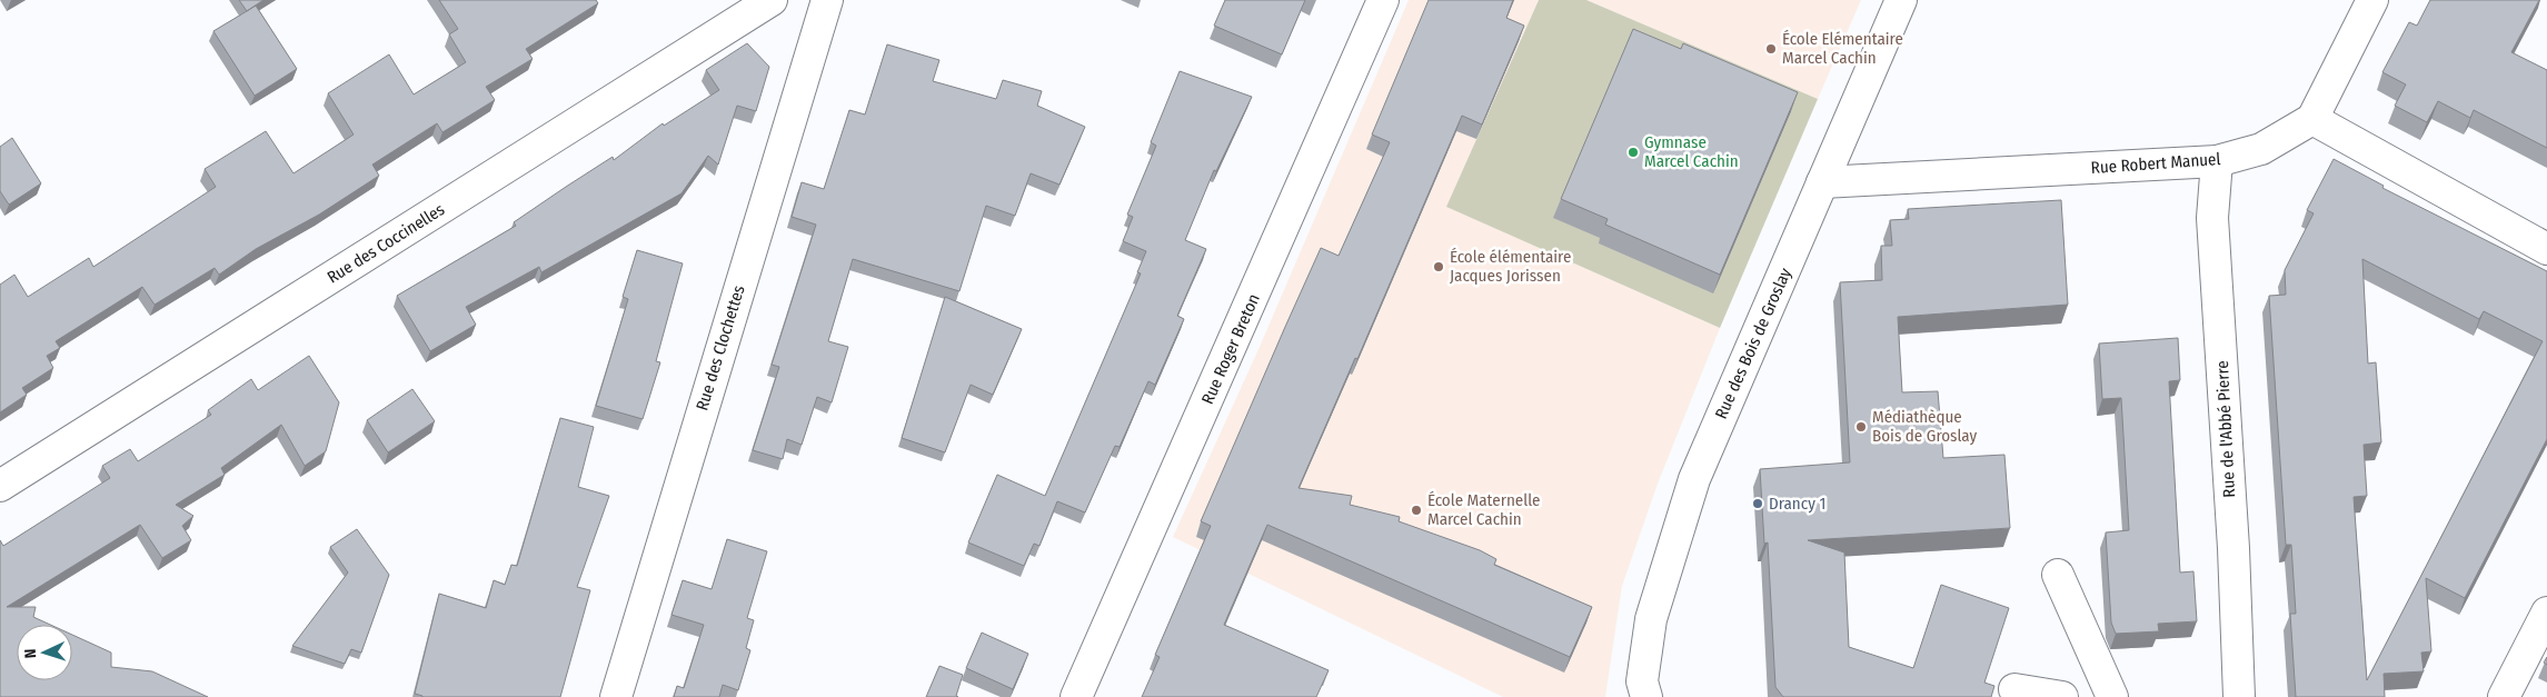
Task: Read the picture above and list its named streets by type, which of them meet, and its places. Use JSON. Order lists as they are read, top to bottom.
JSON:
{
  "streets": {
    "street": [
      "Rue Robert Manuel",
      "Rue des Coccinelles",
      "Rue des Bois de Groslay",
      "Rue des Clochettes",
      "Rue Roger Breton",
      "Rue de l'Abbé Pierre"
    ]
  },
  "crossings": [
    ["Rue Robert Manuel", "Rue des Bois de Groslay"],
    ["Rue Robert Manuel", "Rue de l'Abbé Pierre"]
  ],
  "places": [
    "École Elémentaire Marcel Cachin",
    "Gymnase Marcel Cachin",
    "École élémentaire Jacques Jorissen",
    "Médiathèque Bois de Groslay",
    "Drancy 1",
    "École Maternelle Marcel Cachin"
  ],
  "north": "left"
}
